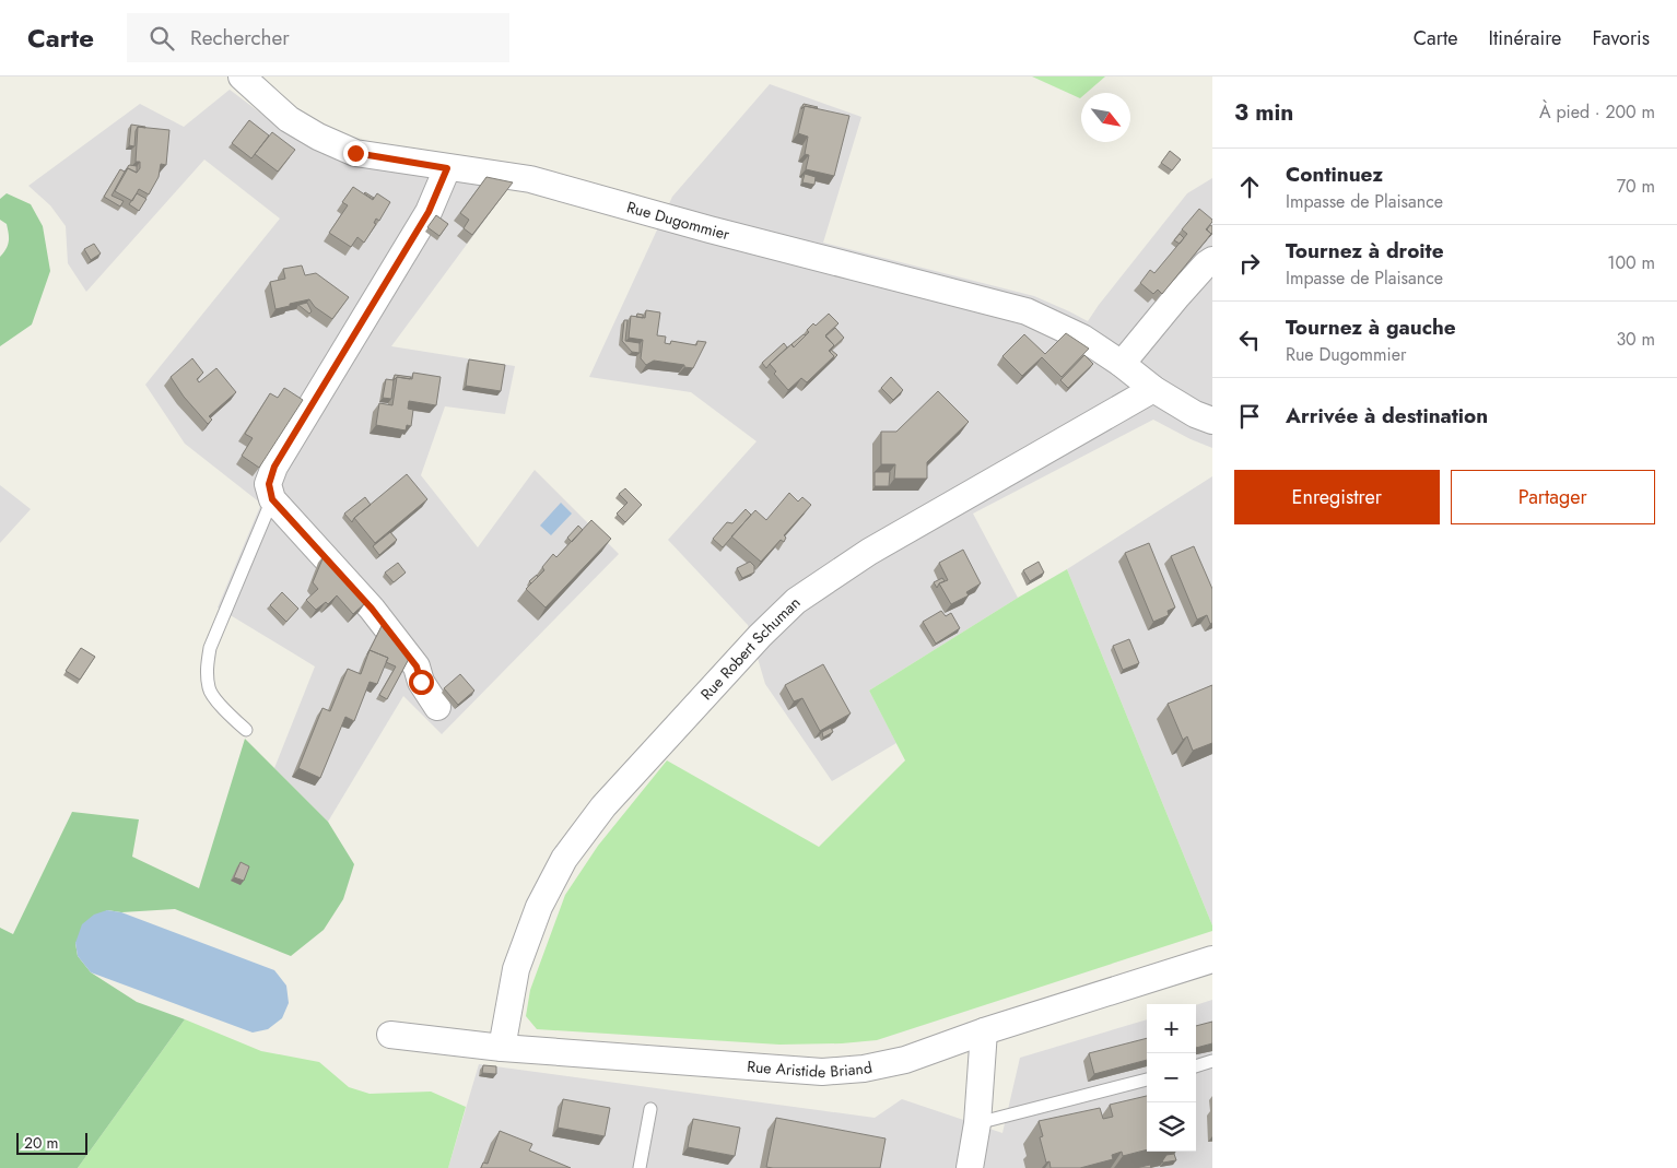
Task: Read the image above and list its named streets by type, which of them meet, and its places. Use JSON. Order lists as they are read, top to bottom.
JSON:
{
  "streets": {
    "street": ["Rue Dugommier", "Rue Robert Schuman", "Rue Aristide Briand"]
  },
  "crossings": [
    ["Rue Dugommier", "Rue Robert Schuman"],
    ["Rue Robert Schuman", "Rue Aristide Briand"]
  ],
  "scale_bar": "20 m",
  "north": "bottom right",
  "page": {
    "header": "Carte",
    "search": "Rechercher",
    "nav": ["Carte", "Itinéraire", "Favoris"],
    "heading": ["3 min", "À pied · 200 m"],
    "list": [
      ["Continuez", "Impasse de Plaisance", "70 m"],
      ["Tournez à droite", "Impasse de Plaisance", "100 m"],
      ["Tournez à gauche", "Rue Dugommier", "30 m"],
      "Arrivée à destination"
    ],
    "buttons": ["Enregistrer", "Partager"],
    "map_buttons": ["+", "−"],
    "scale": "20 m"
  }
}
